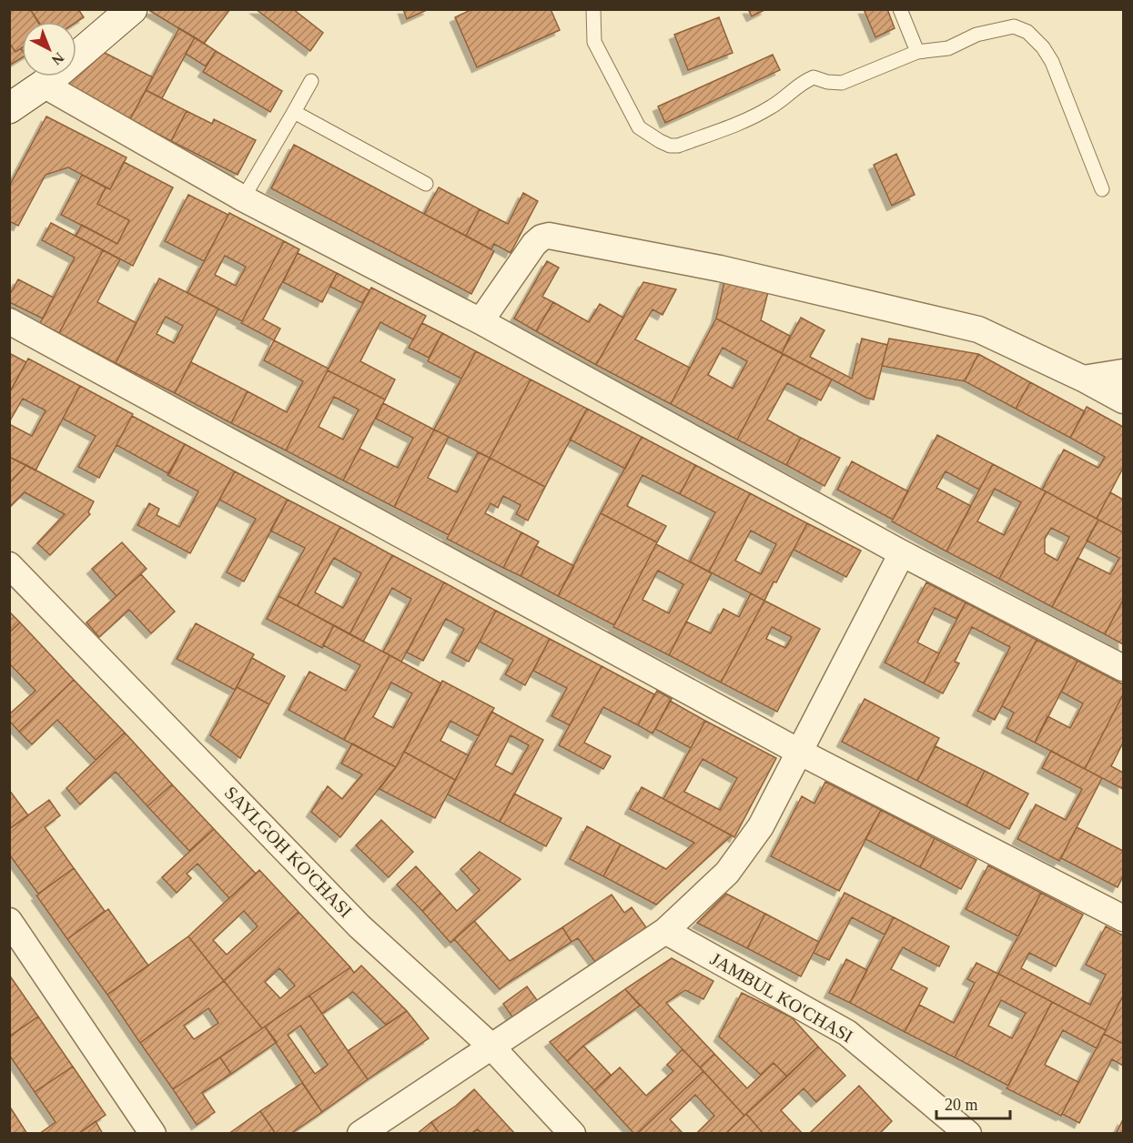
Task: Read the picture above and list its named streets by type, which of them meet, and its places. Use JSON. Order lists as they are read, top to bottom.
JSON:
{
  "streets": {
    "street": ["SAYLGOH KO'CHASI", "JAMBUL KO'CHASI"]
  },
  "scale_bar": "20 m",
  "north": "bottom right"
}
